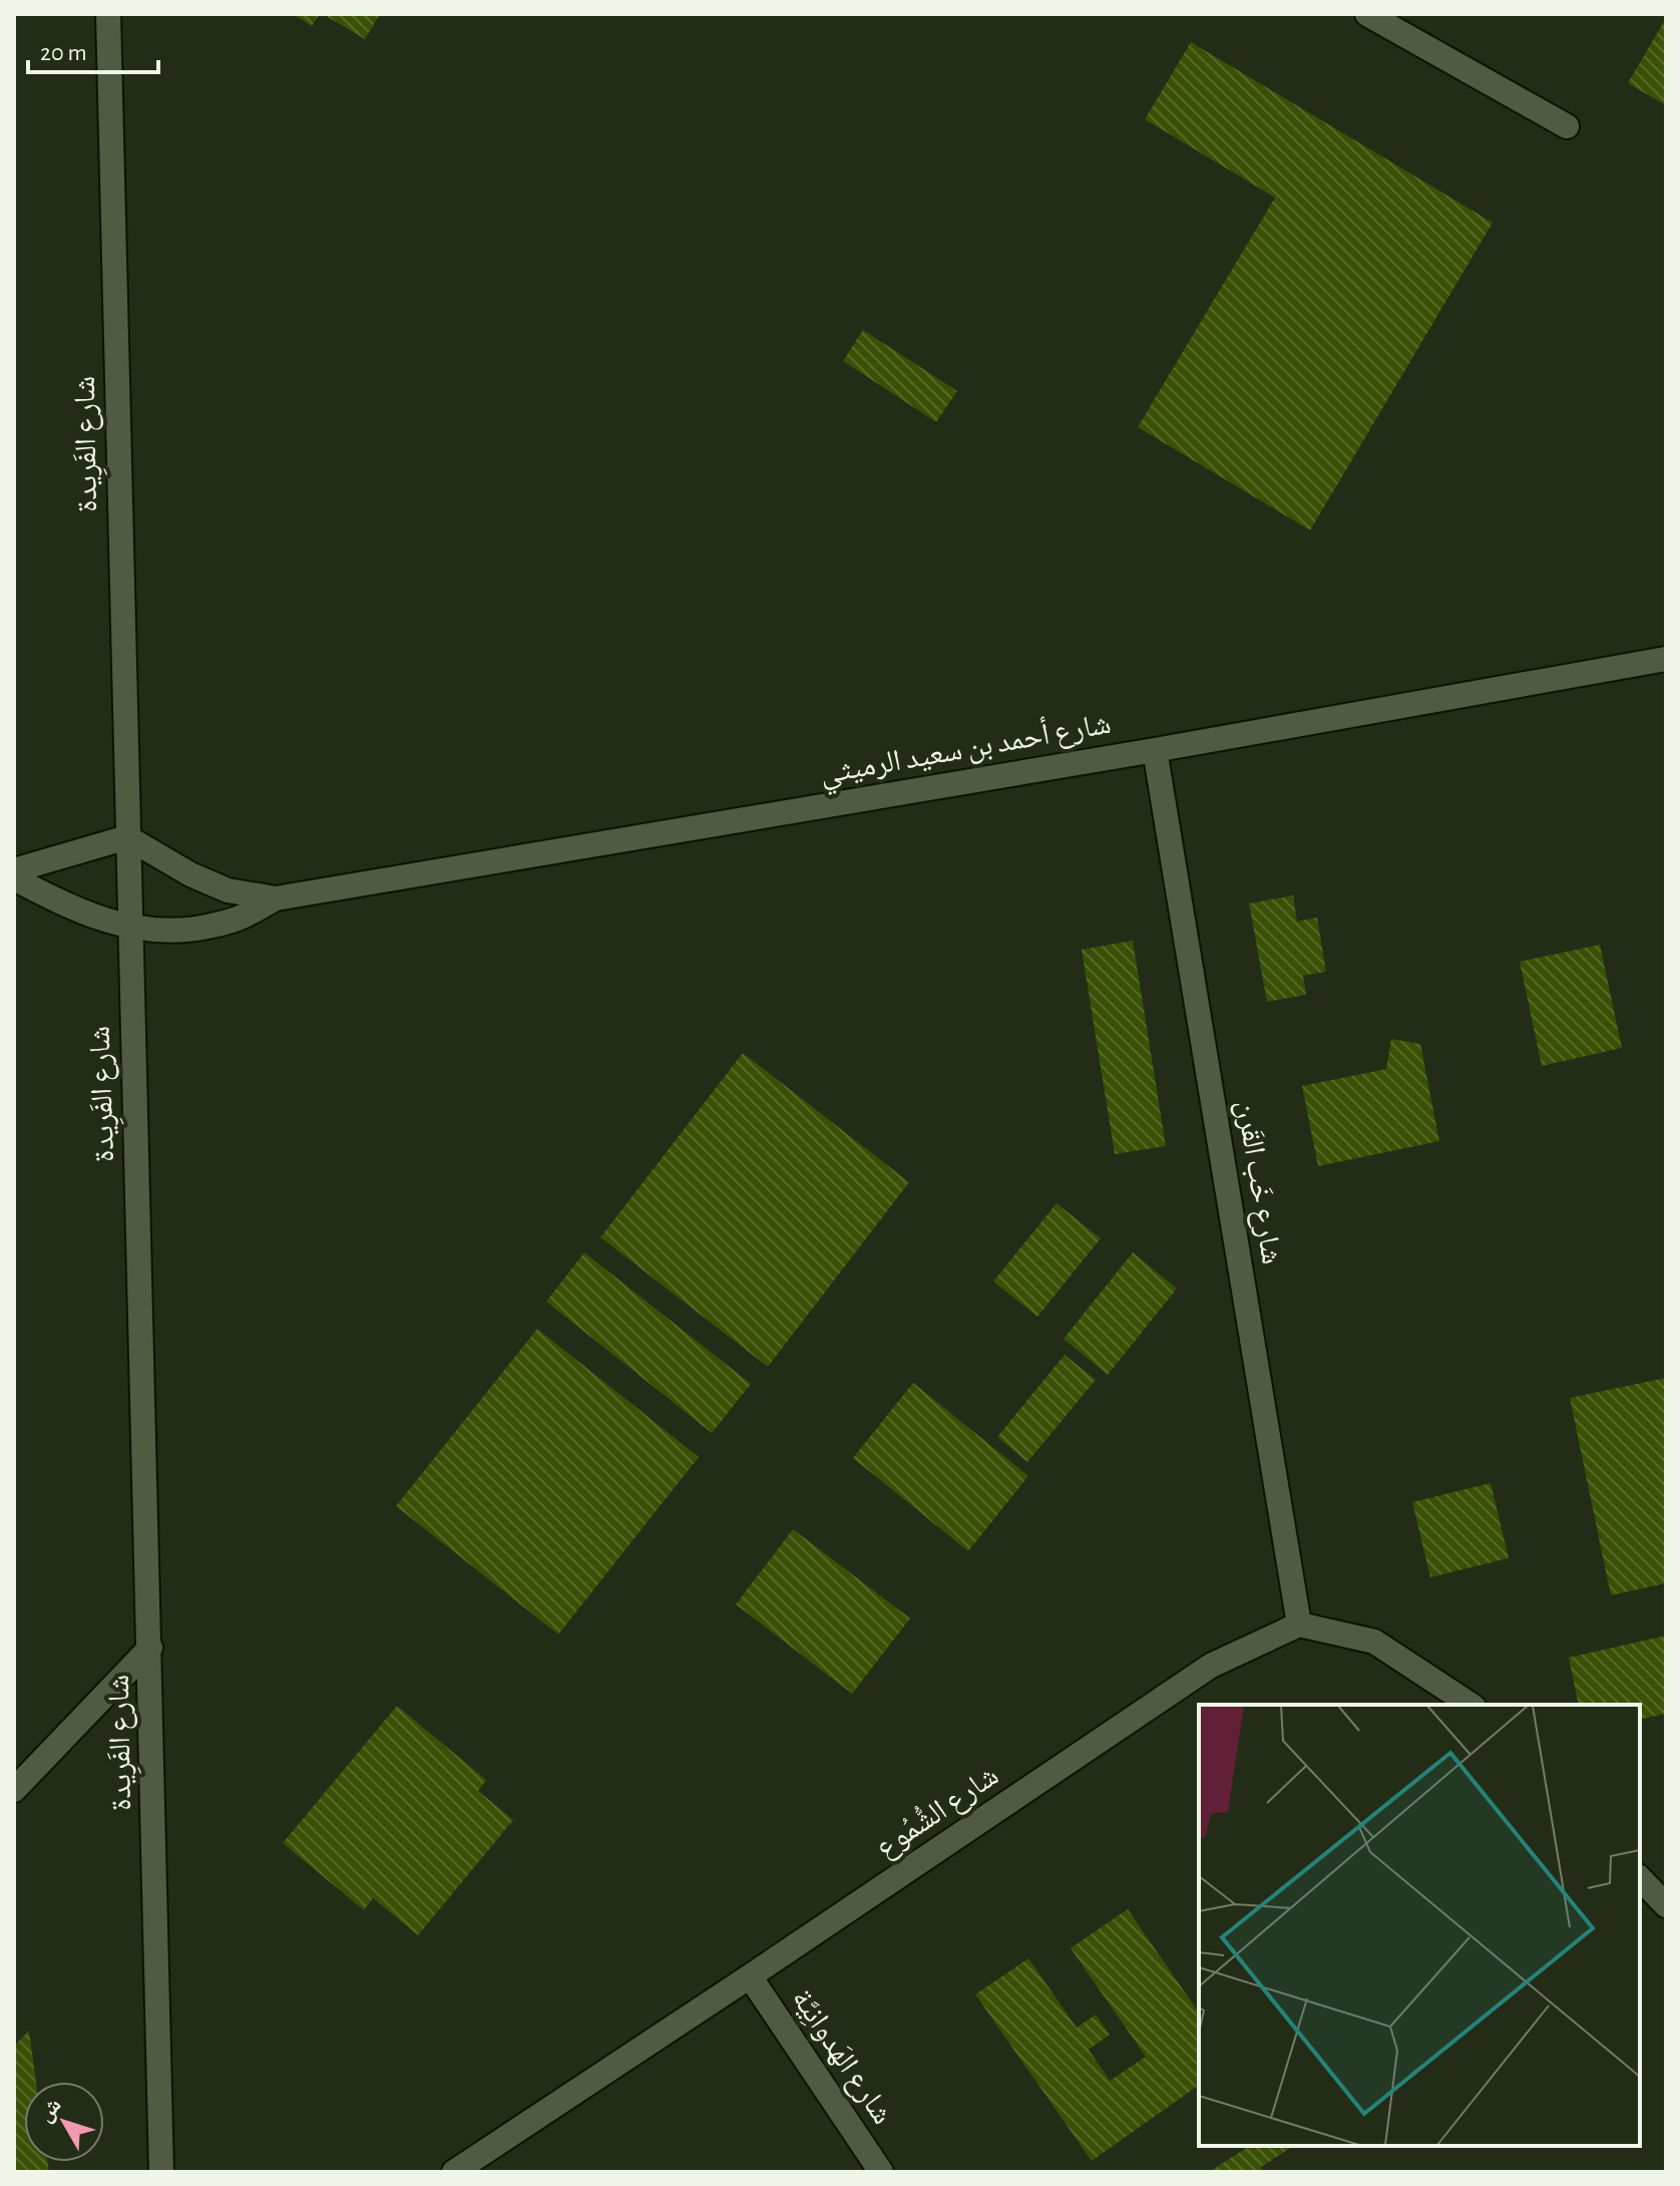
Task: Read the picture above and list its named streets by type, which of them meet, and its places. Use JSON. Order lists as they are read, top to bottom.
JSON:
{
  "streets": {
    "street": [
      "شارع الفَرِيدة",
      "شارع أحمد بن سعيد الرميثي",
      "شارع خَب القَرن",
      "شارع الشُّمُوع",
      "شارع الهَدوانِيَّة"
    ]
  },
  "crossings": [
    ["شارع الفَرِيدة", "شارع أحمد بن سعيد الرميثي"],
    ["شارع أحمد بن سعيد الرميثي", "شارع خَب القَرن"],
    ["شارع خَب القَرن", "شارع الشُّمُوع"],
    ["شارع الشُّمُوع", "شارع الهَدوانِيَّة"]
  ],
  "scale_bar": "20 m",
  "north": "top left"
}
